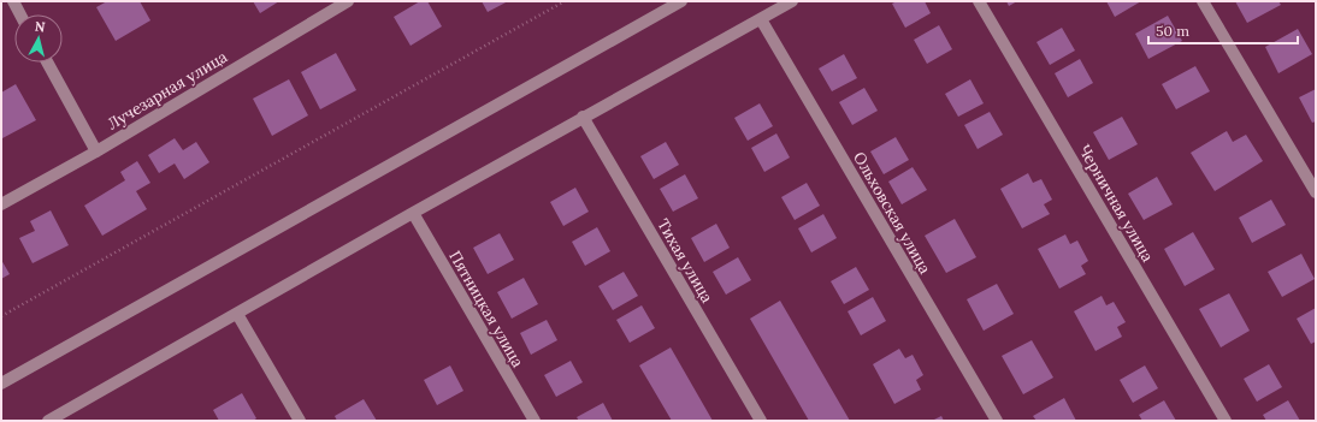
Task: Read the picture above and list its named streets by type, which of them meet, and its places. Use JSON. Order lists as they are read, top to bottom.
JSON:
{
  "streets": {
    "street": [
      "Лучезарная улица",
      "Черничная улица",
      "Ольховская улица",
      "Тихая улица",
      "Пятницкая улица"
    ]
  },
  "scale_bar": "50 m",
  "north": "top"
}
